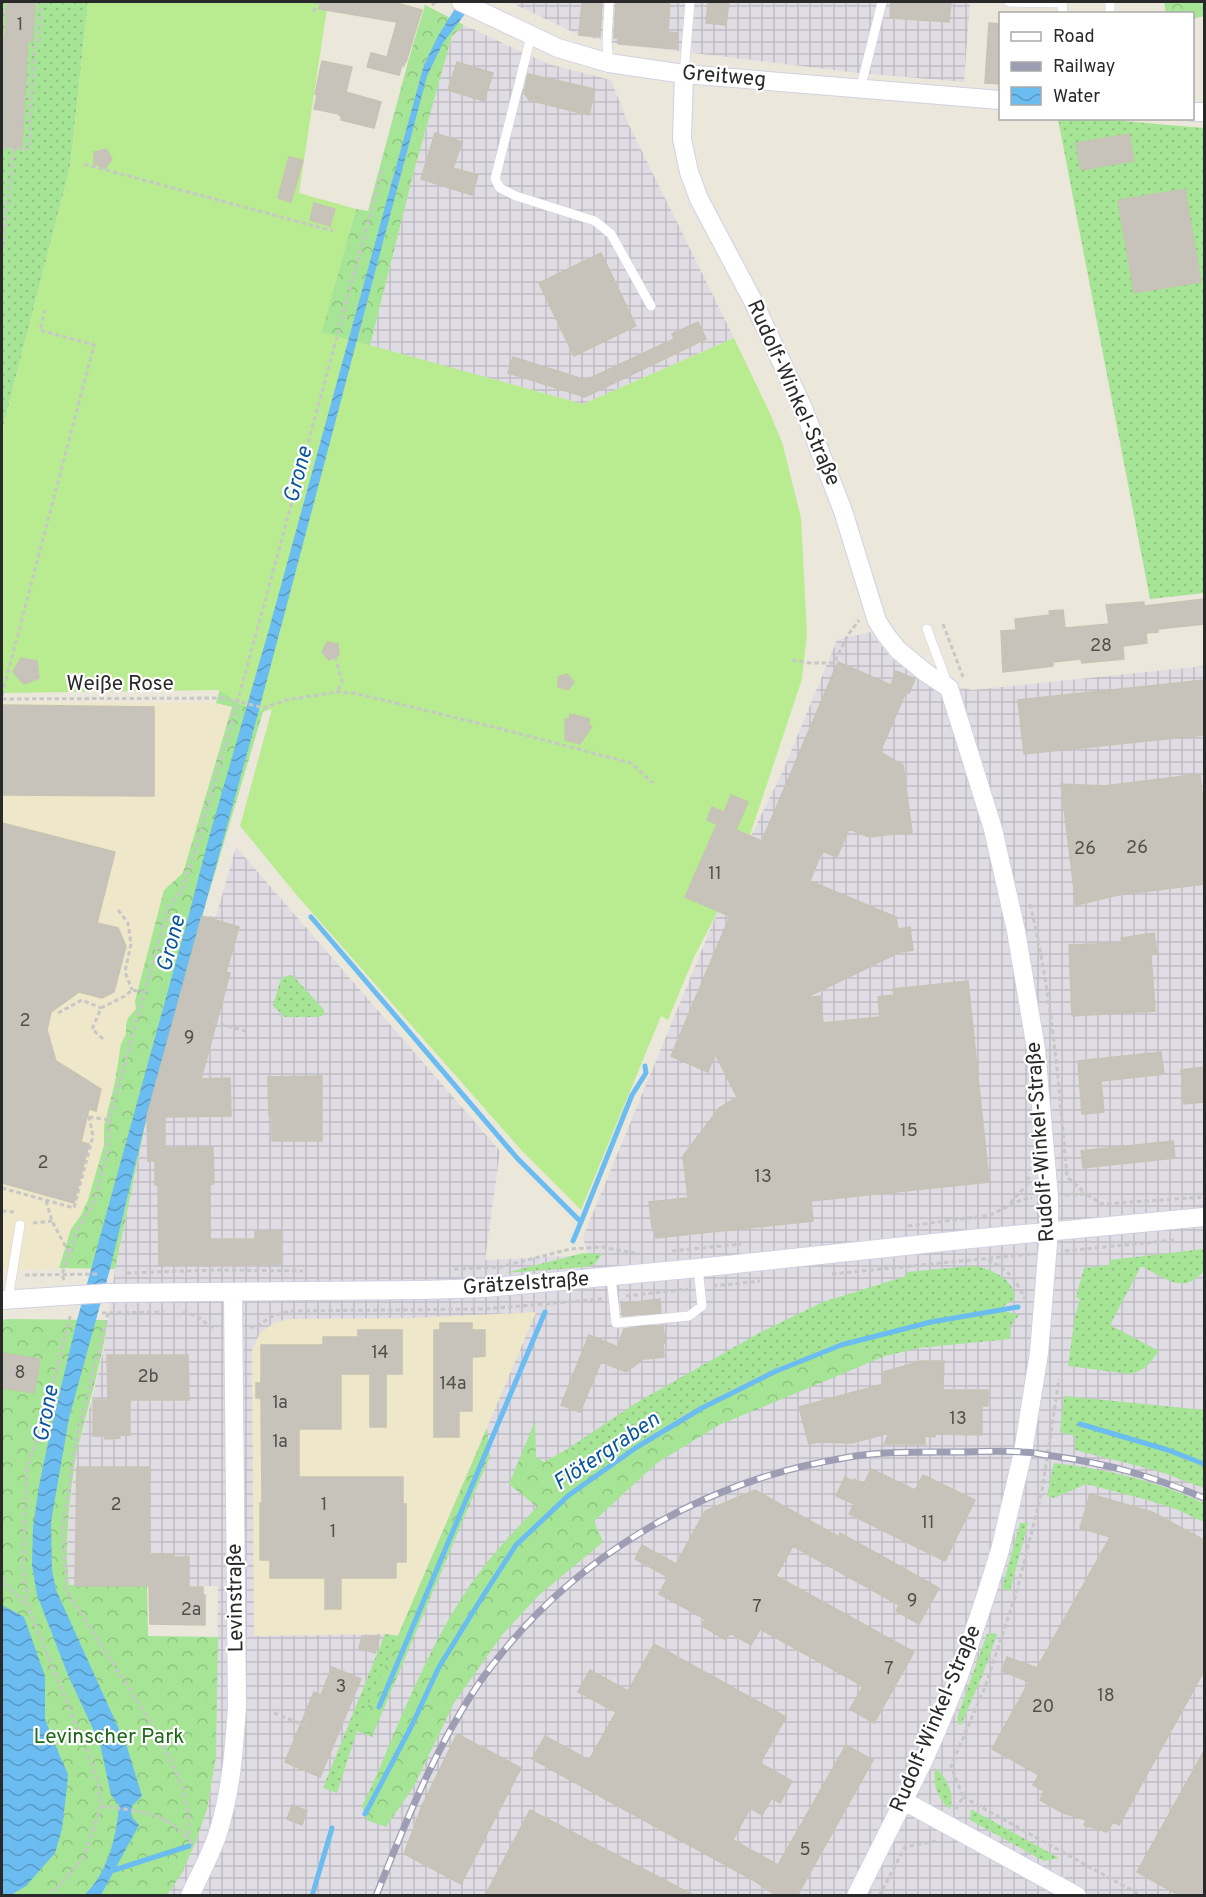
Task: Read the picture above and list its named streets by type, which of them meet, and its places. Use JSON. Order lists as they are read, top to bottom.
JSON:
{
  "streets": {
    "street": [
      "Greitweg",
      "Rudolf-Winkel-Straße",
      "Grätzelstraße",
      "Levinstraße"
    ],
    "path": ["Weiße Rose"]
  },
  "crossings": [
    ["Greitweg", "Rudolf-Winkel-Straße"],
    ["Rudolf-Winkel-Straße", "Grätzelstraße"],
    ["Grätzelstraße", "Levinstraße"]
  ],
  "water": ["Grone", "Flötergraben"],
  "parks": ["Levinscher Park"],
  "house_numbers": [
    "1",
    "28",
    "26",
    "26",
    "11",
    "2",
    "9",
    "15",
    "2",
    "13",
    "14",
    "8",
    "2b",
    "14a",
    "1a",
    "13",
    "1a",
    "2",
    "1",
    "11",
    "1",
    "9",
    "7",
    "2a",
    "7",
    "3",
    "18",
    "20",
    "5"
  ],
  "legend": ["Road", "Railway", "Water"]
}
